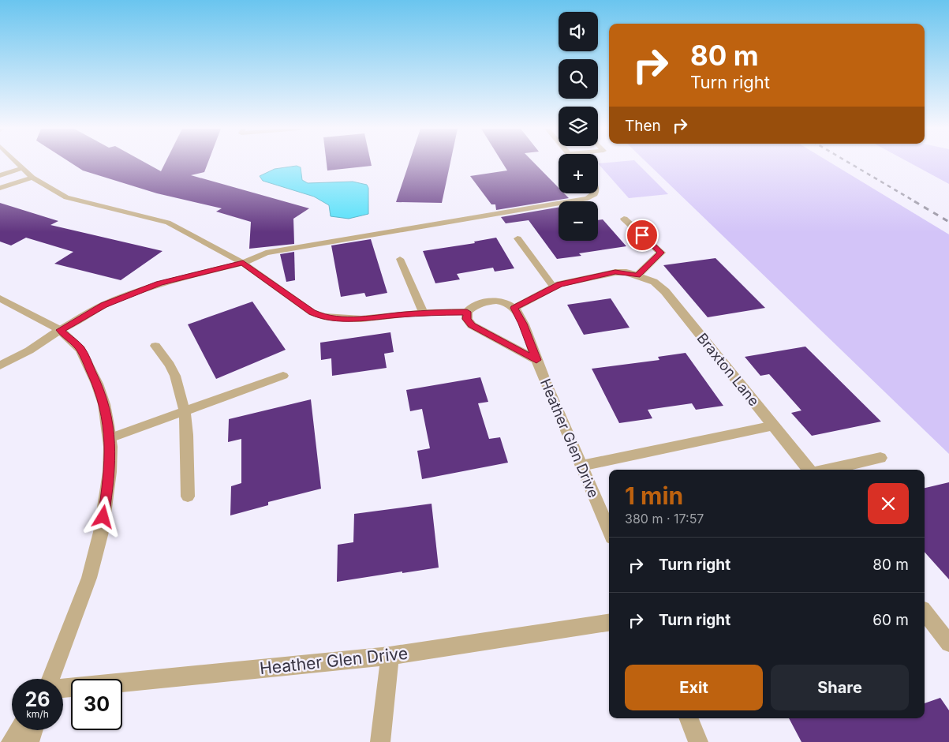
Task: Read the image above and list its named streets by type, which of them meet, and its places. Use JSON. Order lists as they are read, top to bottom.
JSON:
{
  "streets": {
    "street": ["Braxton Lane", "Heather Glen Drive"]
  },
  "crossings": [
    ["Braxton Lane", "Heather Glen Drive"]
  ],
  "page": {
    "map_buttons": ["+", "−"],
    "turn": ["80 m", "Turn right"],
    "then": "Then",
    "heading": ["1 min", "380 m · 17:57"],
    "list": [
      {
        "name": "Turn right",
        "value": "80 m"
      },
      {
        "name": "Turn right",
        "value": "60 m"
      }
    ],
    "buttons": ["Exit", "Share"],
    "speed": "26 km/h",
    "limit": "30"
  }
}
